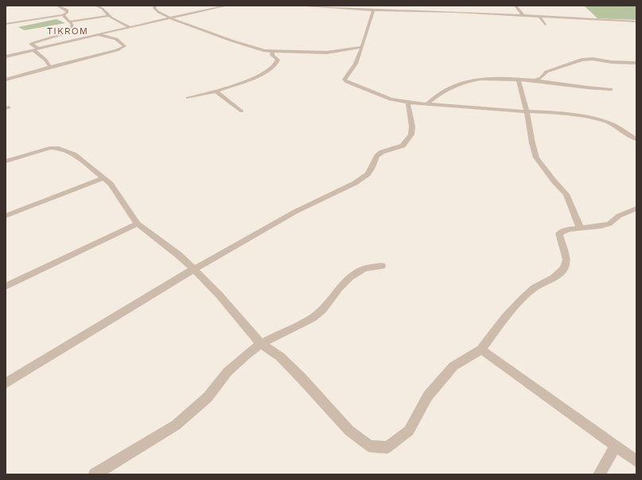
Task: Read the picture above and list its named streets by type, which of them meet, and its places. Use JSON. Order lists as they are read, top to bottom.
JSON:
{
  "districts": ["TIKROM"]
}
